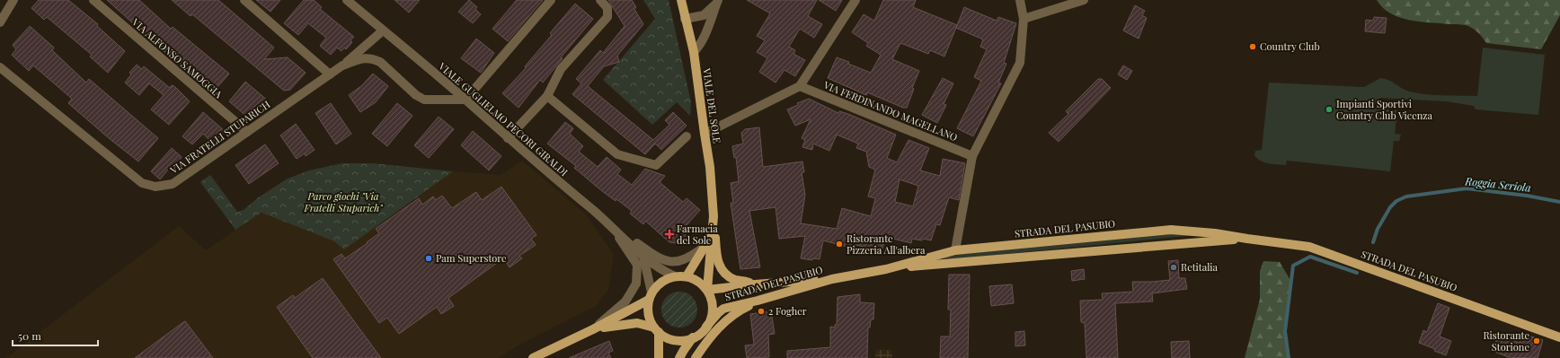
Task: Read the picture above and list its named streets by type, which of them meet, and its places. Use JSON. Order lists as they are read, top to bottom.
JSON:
{
  "streets": {
    "main road": ["VIALE DEL SOLE", "STRADA DEL PASUBIO"],
    "street": [
      "VIA ALFONSO SAMOGGIA",
      "VIA FERDINANDO MAGELLANO",
      "VIALE GUGLIELMO PECORI GIRALDI",
      "VIA FRATELLI STUPARICH"
    ]
  },
  "crossings": [
    ["VIA ALFONSO SAMOGGIA", "VIA FRATELLI STUPARICH"],
    ["VIALE DEL SOLE", "VIALE GUGLIELMO PECORI GIRALDI"],
    ["VIALE DEL SOLE", "STRADA DEL PASUBIO"],
    ["VIALE GUGLIELMO PECORI GIRALDI", "VIA FRATELLI STUPARICH"],
    ["VIALE GUGLIELMO PECORI GIRALDI", "STRADA DEL PASUBIO"]
  ],
  "water": ["Roggia Seriola"],
  "parks": ["Parco giochi \"Via Fratelli Stuparich\""],
  "places": {
    "other": [
      "Country Club",
      "Impianti Sportivi Country Club Vicenza",
      "Ristorante Pizzeria All'albera",
      "Pam Superstore",
      "Retitalia",
      "2 Fogher",
      "Ristorante Storione"
    ],
    "health": ["Farmacia del Sole"]
  },
  "scale_bar": "50 m"
}
